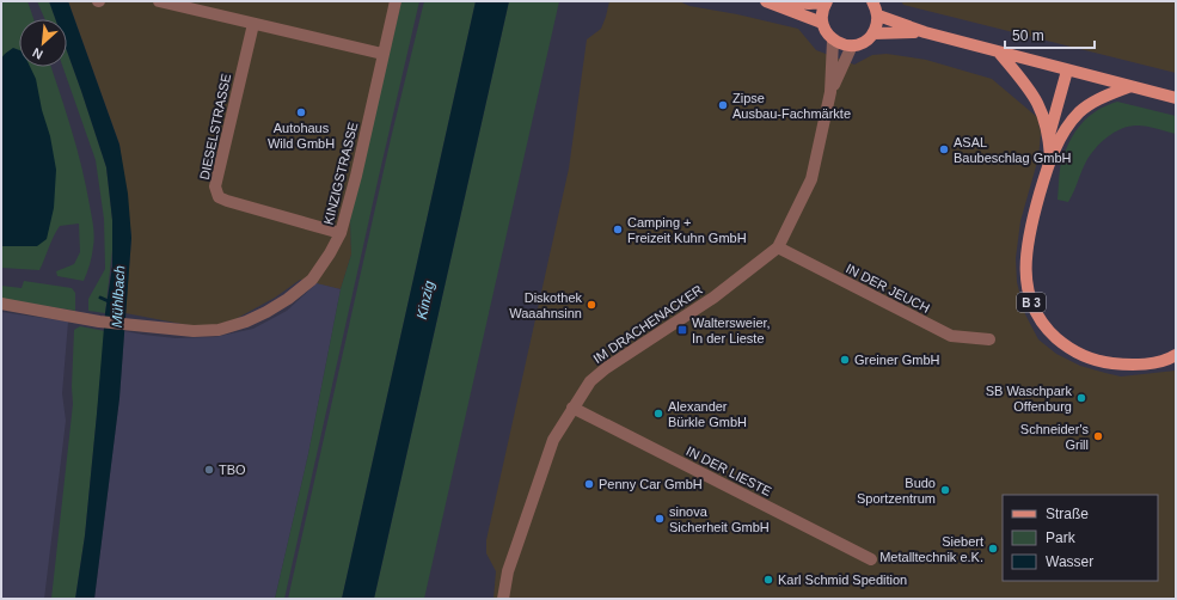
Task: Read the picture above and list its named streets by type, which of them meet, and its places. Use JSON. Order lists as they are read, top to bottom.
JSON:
{
  "streets": {
    "main road": ["B 3"],
    "street": [
      "DIESELSTRASSE",
      "KINZIGSTRASSE",
      "IN DER JEUCH",
      "IM DRACHENACKER",
      "IN DER LIESTE"
    ]
  },
  "crossings": [
    ["DIESELSTRASSE", "KINZIGSTRASSE"],
    ["IN DER JEUCH", "IM DRACHENACKER"],
    ["IM DRACHENACKER", "IN DER LIESTE"]
  ],
  "water": ["Mühlbach", "Kinzig"],
  "places": {
    "other": [
      "Zipse Ausbau-Fachmärkte",
      "Autohaus Wild GmbH",
      "ASAL Baubeschlag GmbH",
      "Camping + Freizeit Kuhn GmbH",
      "Diskothek Waaahnsinn",
      "Greiner GmbH",
      "SB Waschpark Offenburg",
      "Alexander Bürkle GmbH",
      "Schneider's Grill",
      "TBO",
      "Penny Car GmbH",
      "Budo Sportzentrum",
      "sinova Sicherheit GmbH",
      "Siebert Metalltechnik e.K.",
      "Karl Schmid Spedition"
    ],
    "transit": ["Waltersweier, In der Lieste"]
  },
  "legend": ["Straße", "Park", "Wasser"],
  "scale_bar": "50 m",
  "north": "bottom left"
}
